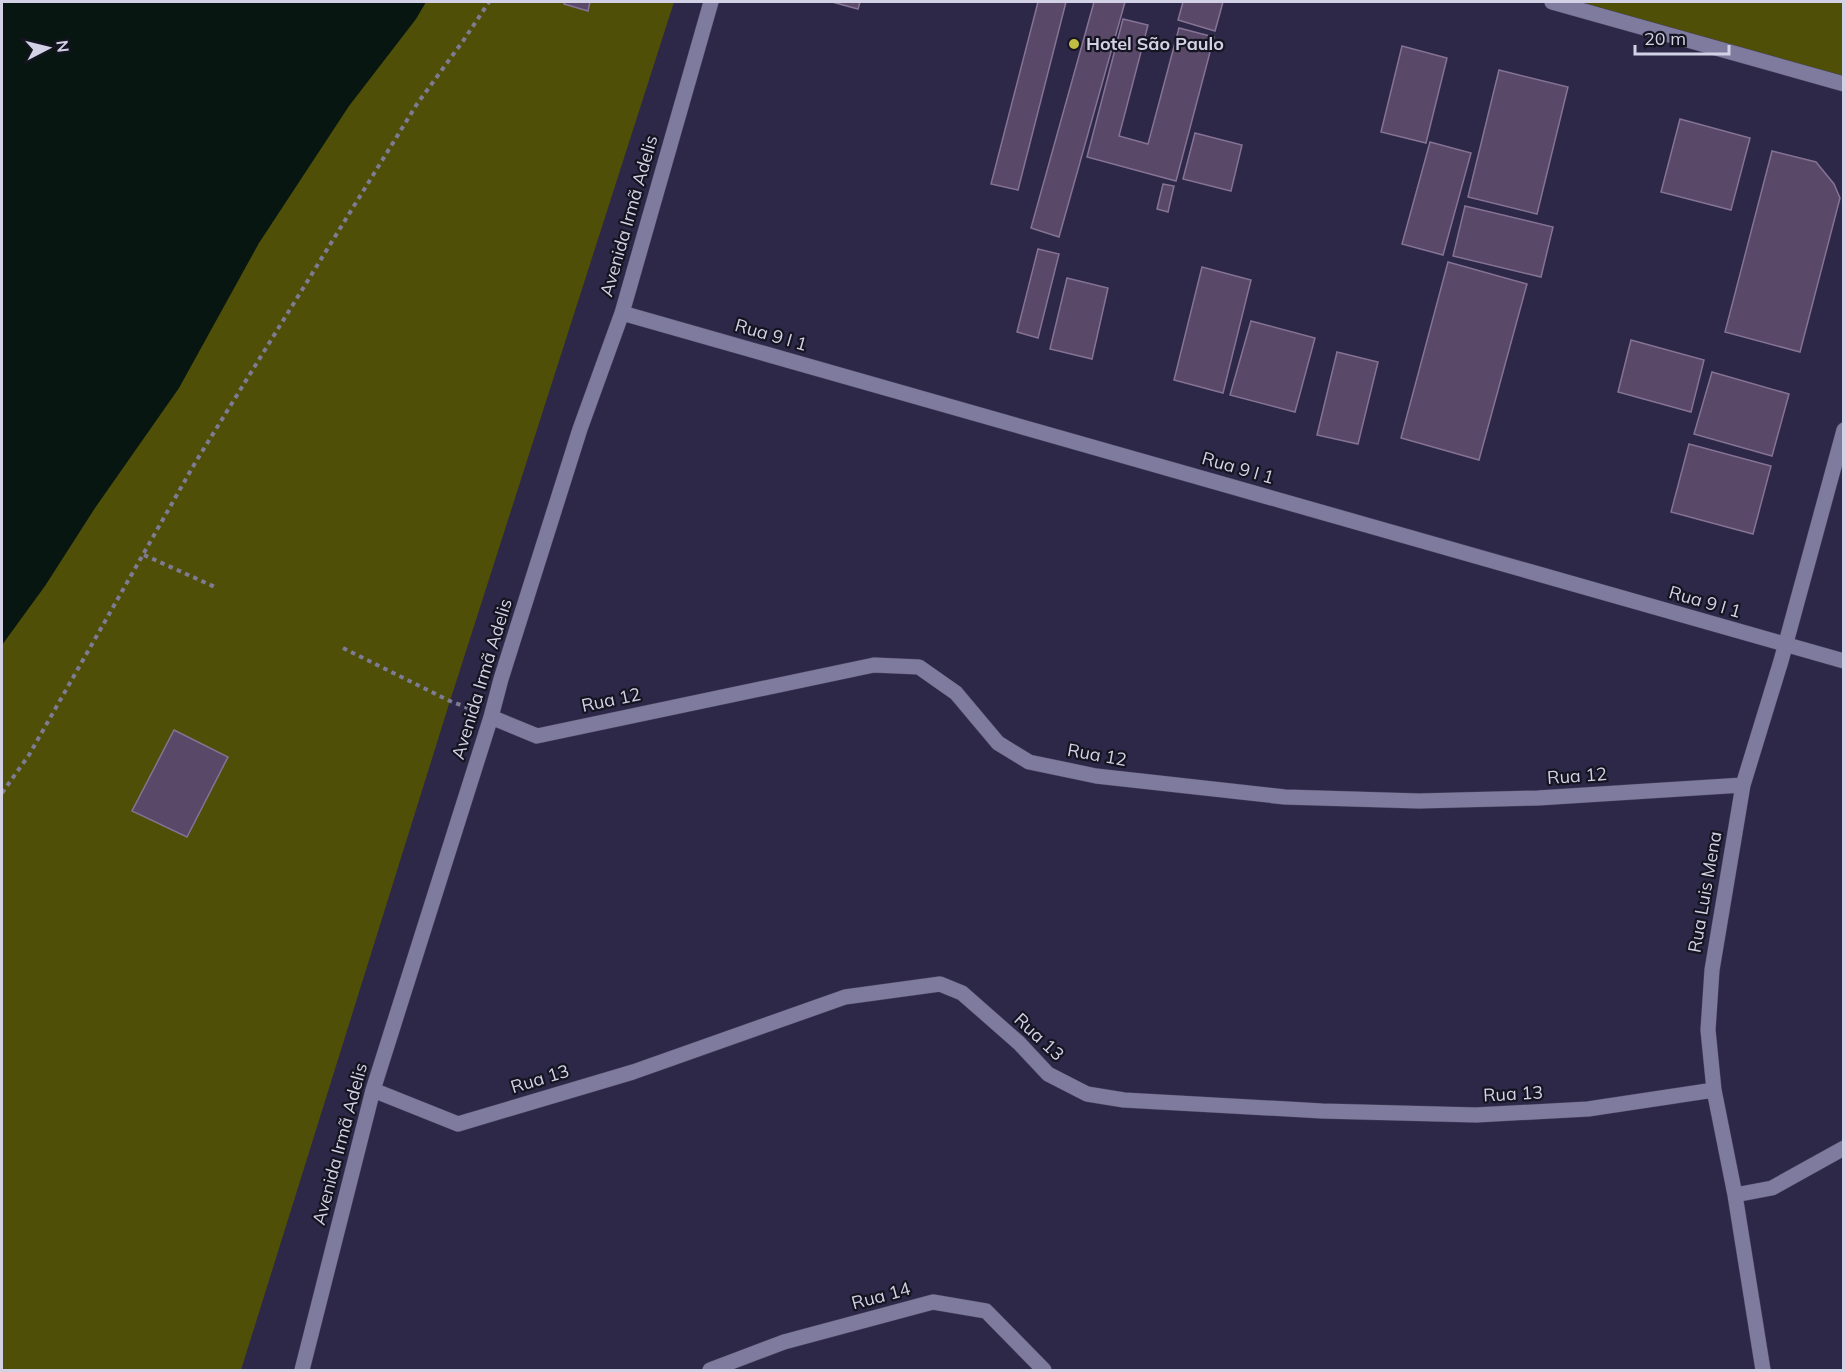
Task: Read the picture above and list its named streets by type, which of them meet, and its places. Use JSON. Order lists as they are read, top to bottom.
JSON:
{
  "streets": {
    "street": [
      "Avenida Irmã Adelis",
      "Rua 9 I 1",
      "Rua 12",
      "Rua Luis Mena",
      "Rua 13",
      "Rua 14"
    ]
  },
  "crossings": [
    ["Avenida Irmã Adelis", "Rua 9 I 1"],
    ["Avenida Irmã Adelis", "Rua 12"],
    ["Avenida Irmã Adelis", "Rua 13"],
    ["Rua 9 I 1", "Rua Luis Mena"],
    ["Rua 12", "Rua Luis Mena"],
    ["Rua Luis Mena", "Rua 13"]
  ],
  "places": ["Hotel São Paulo"],
  "scale_bar": "20 m",
  "north": "right"
}
